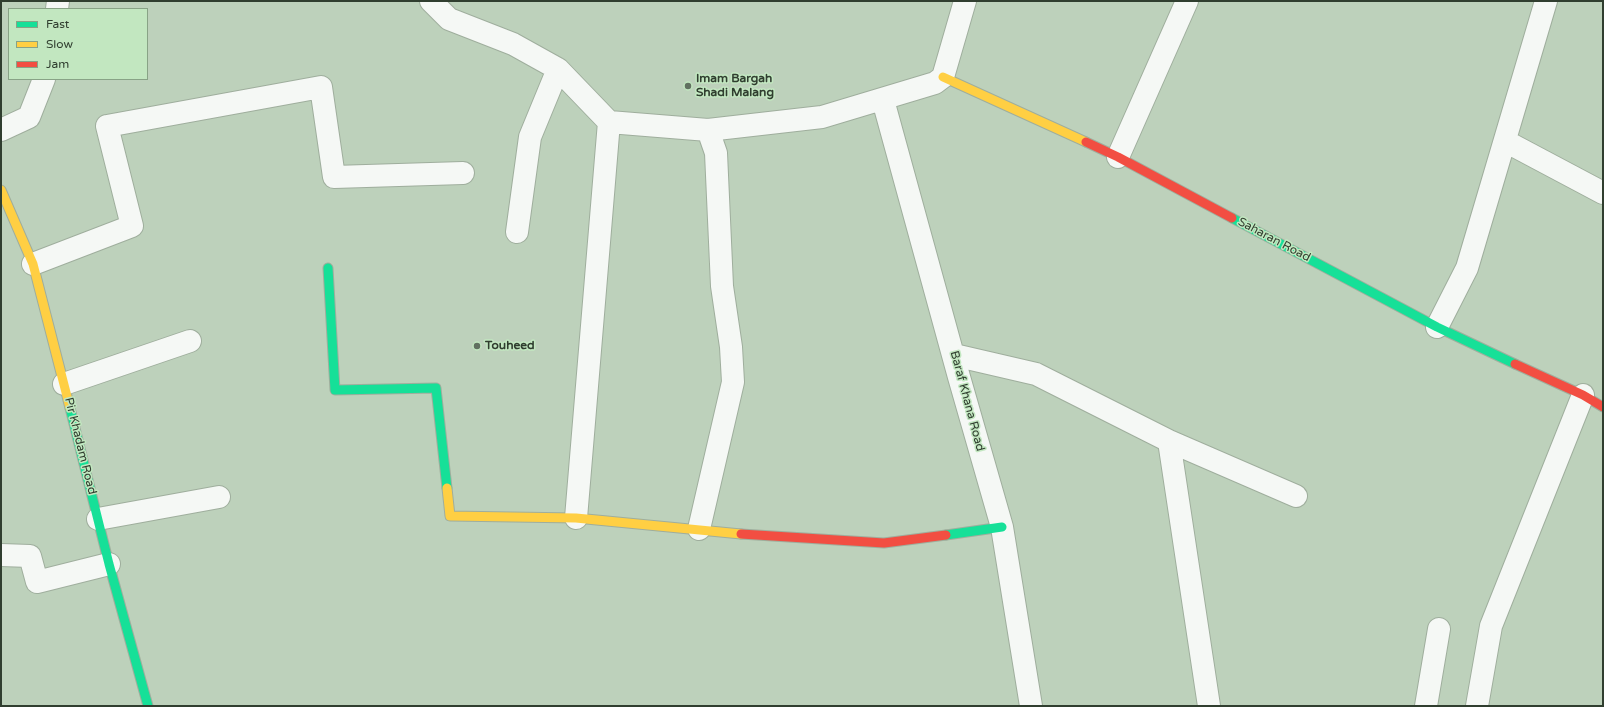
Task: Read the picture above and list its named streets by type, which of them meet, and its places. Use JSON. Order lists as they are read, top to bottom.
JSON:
{
  "streets": {
    "street": ["Saharan Road", "Baraf Khana Road", "Pir Khadam Road"]
  },
  "places": ["Imam Bargah Shadi Malang", "Touheed"],
  "legend": ["Fast", "Slow", "Jam"]
}
